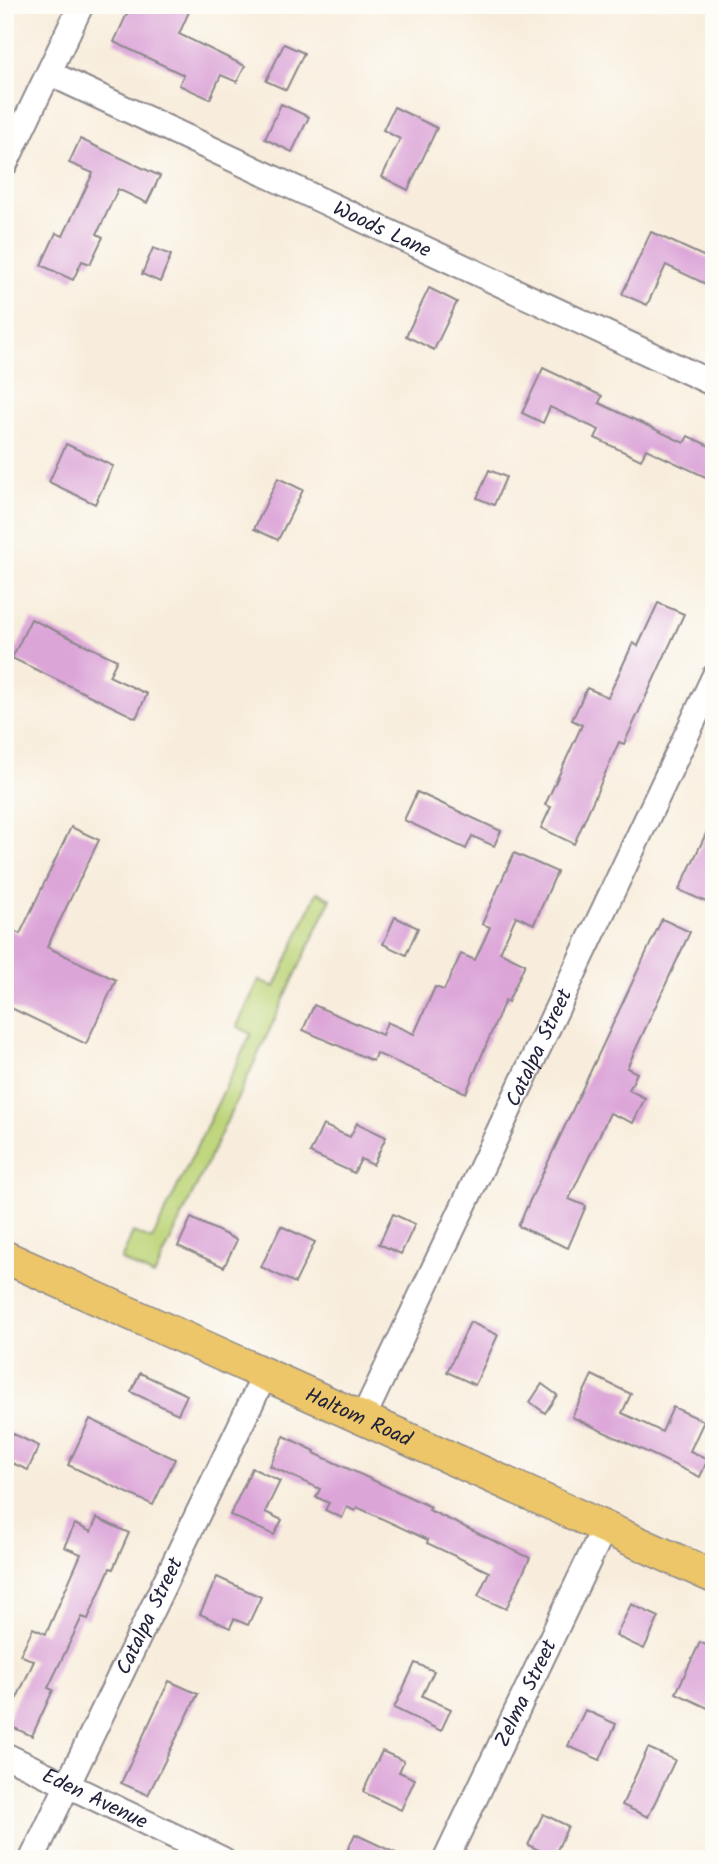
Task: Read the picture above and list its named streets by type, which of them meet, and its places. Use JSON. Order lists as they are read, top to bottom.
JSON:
{
  "streets": {
    "main road": ["Haltom Road"],
    "street": [
      "Woods Lane",
      "Catalpa Street",
      "Zelma Street",
      "Eden Avenue"
    ]
  },
  "crossings": [
    ["Catalpa Street", "Haltom Road"],
    ["Catalpa Street", "Eden Avenue"],
    ["Haltom Road", "Zelma Street"]
  ]
}
